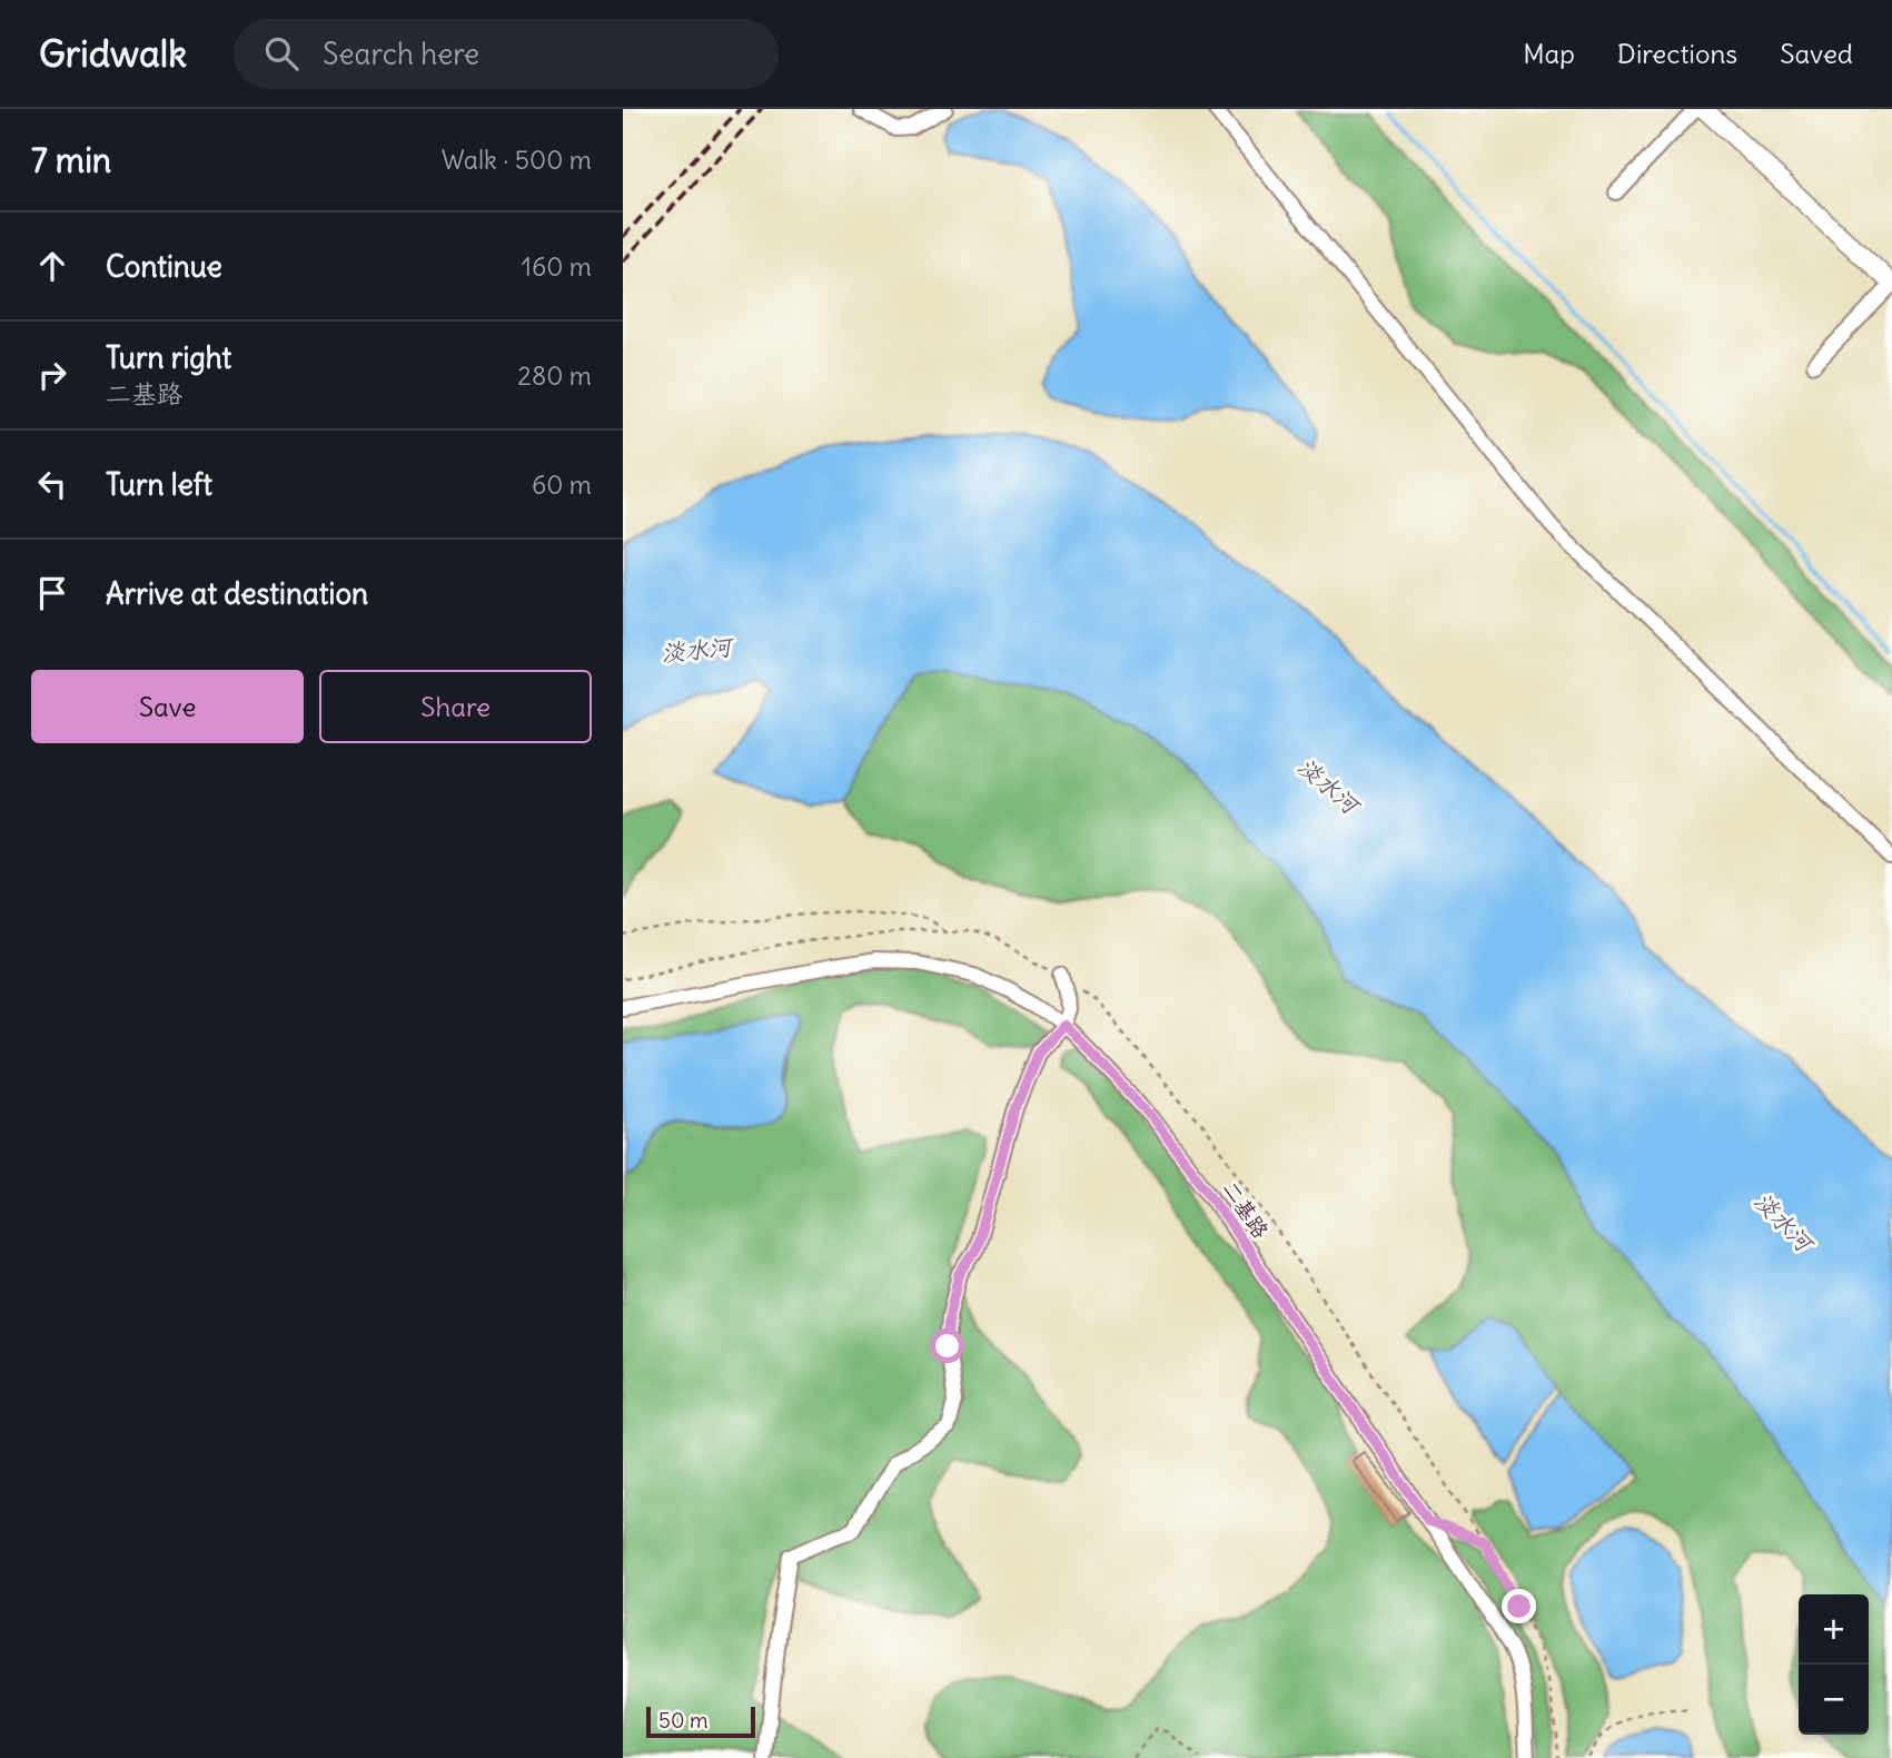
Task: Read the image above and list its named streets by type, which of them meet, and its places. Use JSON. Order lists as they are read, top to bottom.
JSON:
{
  "streets": {
    "street": ["二基路"]
  },
  "water": ["淡水河"],
  "scale_bar": "50 m",
  "page": {
    "header": "Gridwalk",
    "search": "Search here",
    "nav": ["Map", "Directions", "Saved"],
    "heading": ["7 min", "Walk · 500 m"],
    "list": [
      ["Continue", "160 m"],
      ["Turn right", "二基路", "280 m"],
      ["Turn left", "60 m"],
      "Arrive at destination"
    ],
    "buttons": ["Save", "Share"],
    "map_buttons": ["+", "−"],
    "scale": "50 m"
  }
}
